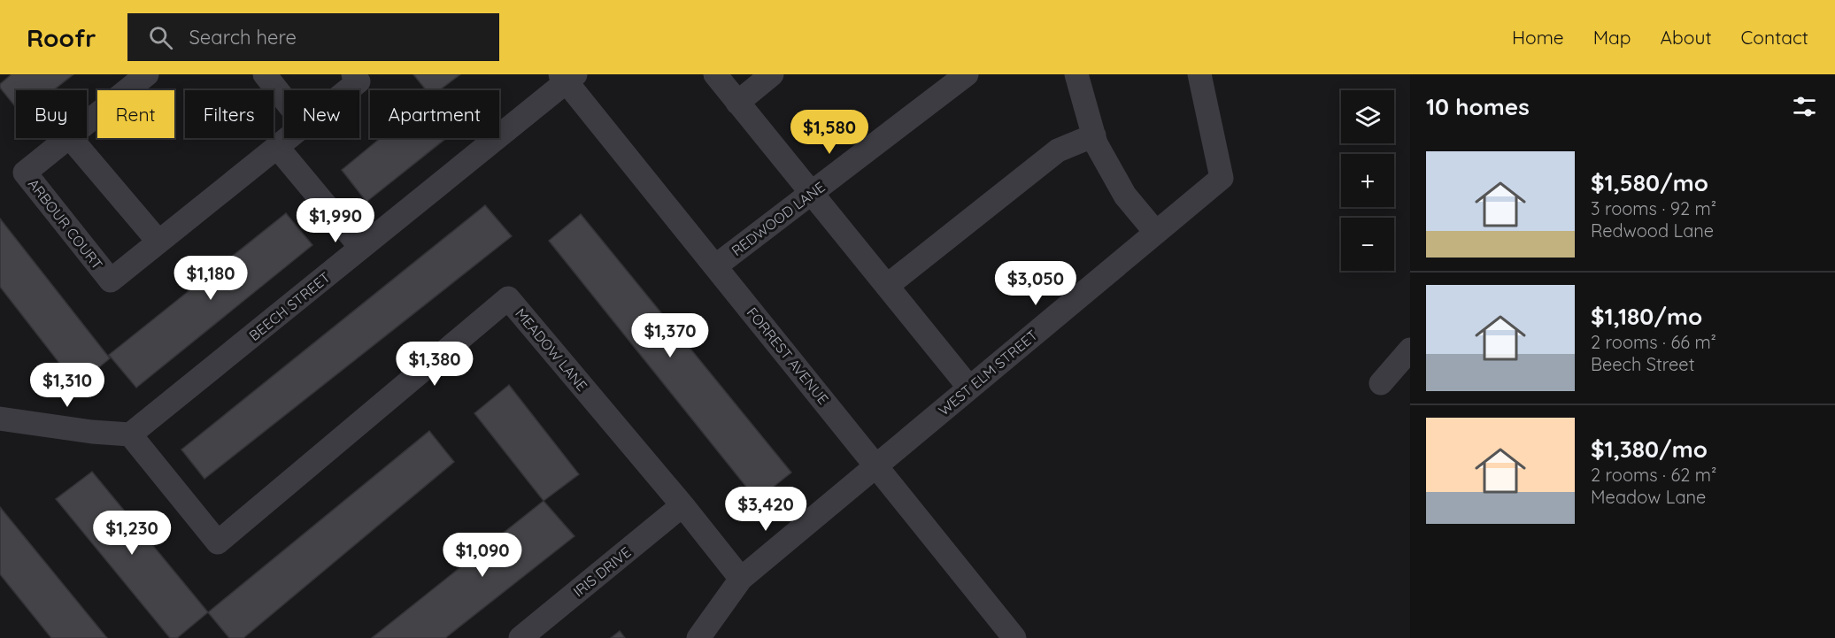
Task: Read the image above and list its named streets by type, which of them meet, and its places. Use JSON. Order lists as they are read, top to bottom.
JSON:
{
  "streets": {
    "street": [
      "REDWOOD LANE",
      "ARBOUR COURT",
      "BEECH STREET",
      "MEADOW LANE",
      "FORREST AVENUE",
      "WEST ELM STREET",
      "IRIS DRIVE"
    ]
  },
  "crossings": [
    ["REDWOOD LANE", "FORREST AVENUE"],
    ["BEECH STREET", "MEADOW LANE"],
    ["BEECH STREET", "FORREST AVENUE"],
    ["MEADOW LANE", "WEST ELM STREET"],
    ["MEADOW LANE", "IRIS DRIVE"],
    ["FORREST AVENUE", "WEST ELM STREET"]
  ],
  "page": {
    "header": "Roofr",
    "search": "Search here",
    "nav": [
      "Home",
      "Map",
      "About",
      "Contact"
    ],
    "heading": "10 homes",
    "map_buttons": ["+", "−"],
    "chip": [
      "Buy",
      "Rent",
      "Filters",
      "New",
      "Apartment"
    ],
    "price": [
      "$1,580",
      "$1,990",
      "$1,180",
      "$3,050",
      "$1,370",
      "$1,380",
      "$1,310",
      "$3,420",
      "$1,230",
      "$1,090"
    ],
    "list": [
      {
        "name": "$1,580/mo",
        "note": "3 rooms · 92 m² · Redwood Lane"
      },
      {
        "name": "$1,180/mo",
        "note": "2 rooms · 66 m² · Beech Street"
      },
      {
        "name": "$1,380/mo",
        "note": "2 rooms · 62 m² · Meadow Lane"
      }
    ]
  }
}
